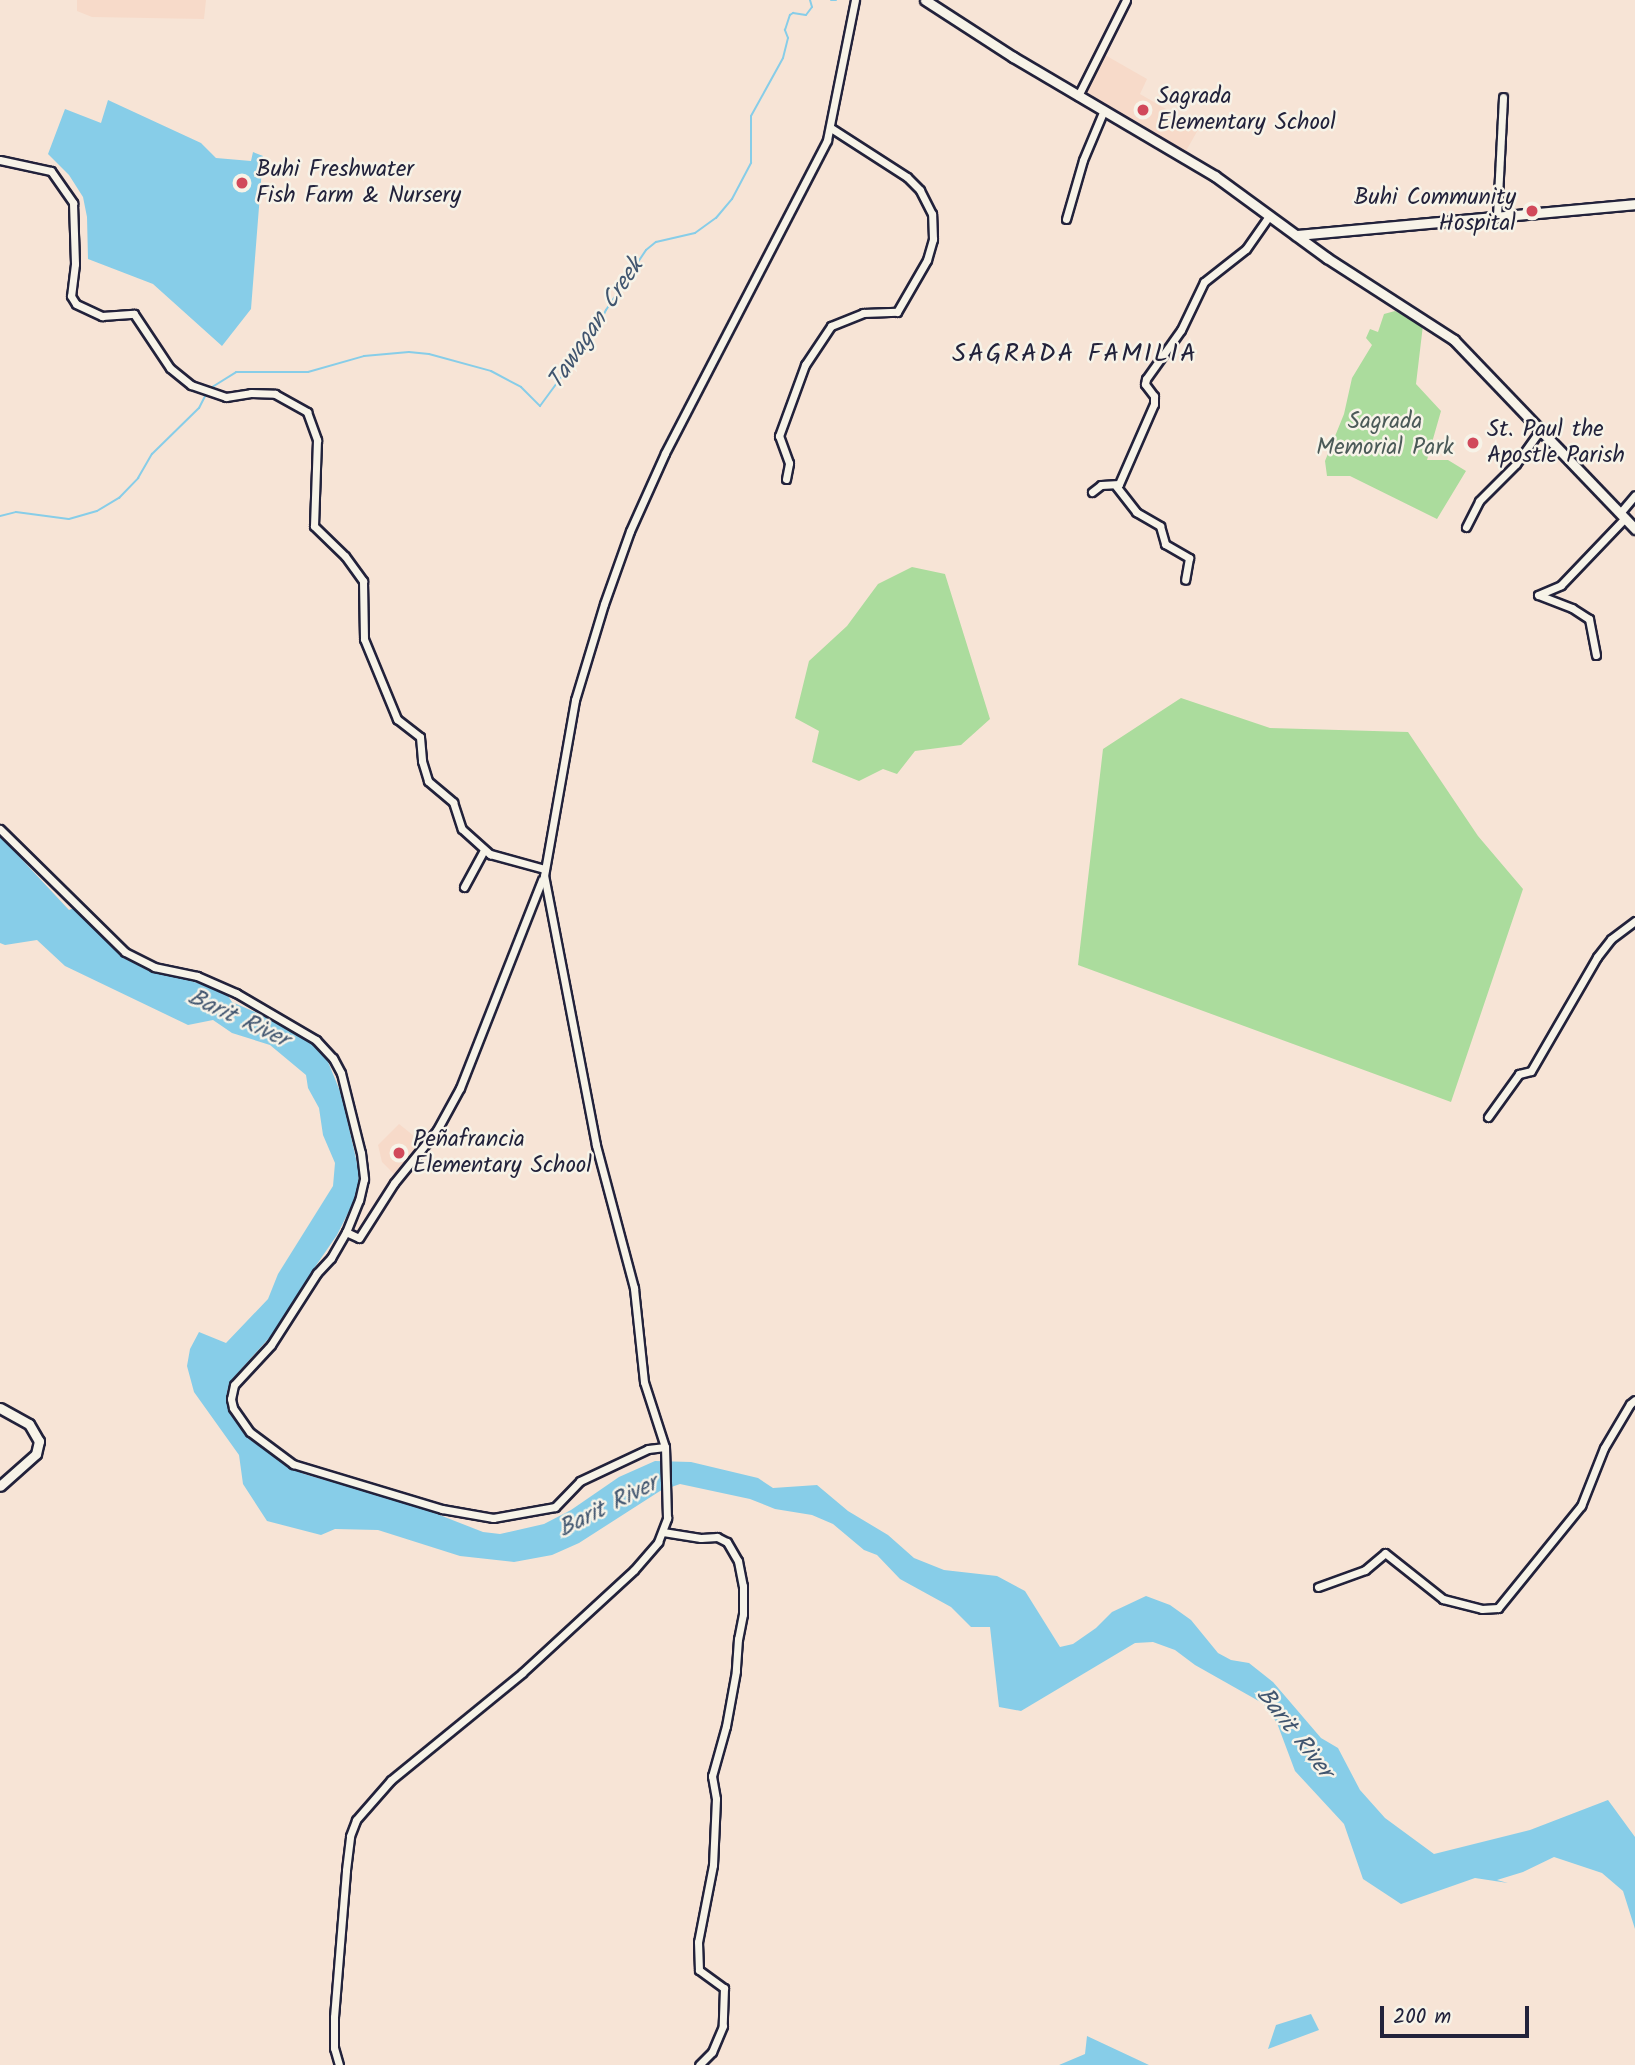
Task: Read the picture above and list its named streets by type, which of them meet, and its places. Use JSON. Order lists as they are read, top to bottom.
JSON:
{
  "districts": ["SAGRADA FAMILIA"],
  "water": ["Tawagan Creek", "Barit River"],
  "parks": ["Sagrada Memorial Park"],
  "places": [
    "Sagrada Elementary School",
    "Buhi Freshwater Fish Farm & Nursery",
    "Buhi Community Hospital",
    "St. Paul the Apostle Parish",
    "Peñafrancia Elementary School"
  ],
  "scale_bar": "200 m"
}
